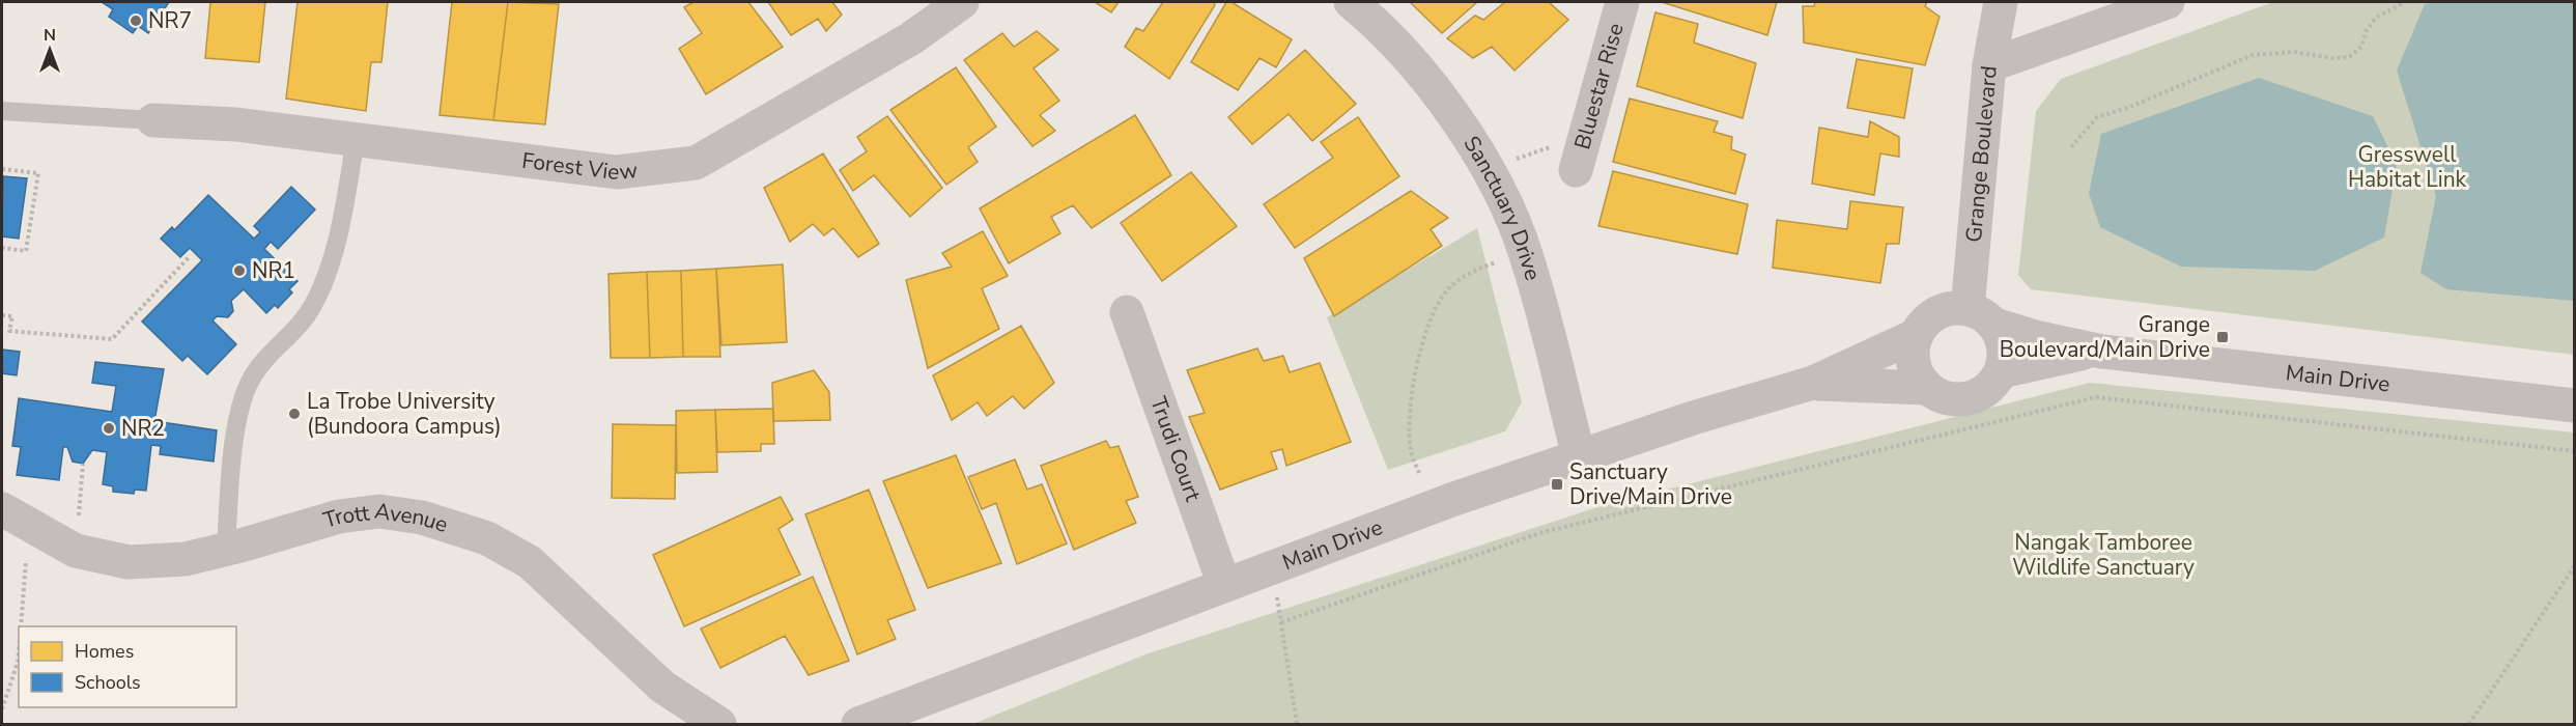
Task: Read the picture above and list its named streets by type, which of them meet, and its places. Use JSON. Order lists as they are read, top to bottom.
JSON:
{
  "streets": {
    "street": [
      "Bluestar Rise",
      "Grange Boulevard",
      "Forest View",
      "Sanctuary Drive",
      "Main Drive",
      "Trudi Court",
      "Trott Avenue"
    ]
  },
  "crossings": [
    ["Grange Boulevard", "Main Drive"],
    ["Sanctuary Drive", "Main Drive"],
    ["Main Drive", "Trudi Court"]
  ],
  "parks": ["Gresswell Habitat Link", "Nangak Tamboree Wildlife Sanctuary"],
  "places": {
    "other": [
      "NR7",
      "NR1",
      "La Trobe University (Bundoora Campus)",
      "NR2"
    ],
    "transit": ["Grange Boulevard/Main Drive", "Sanctuary Drive/Main Drive"]
  },
  "legend": ["Homes", "Schools"],
  "north": "top"
}
